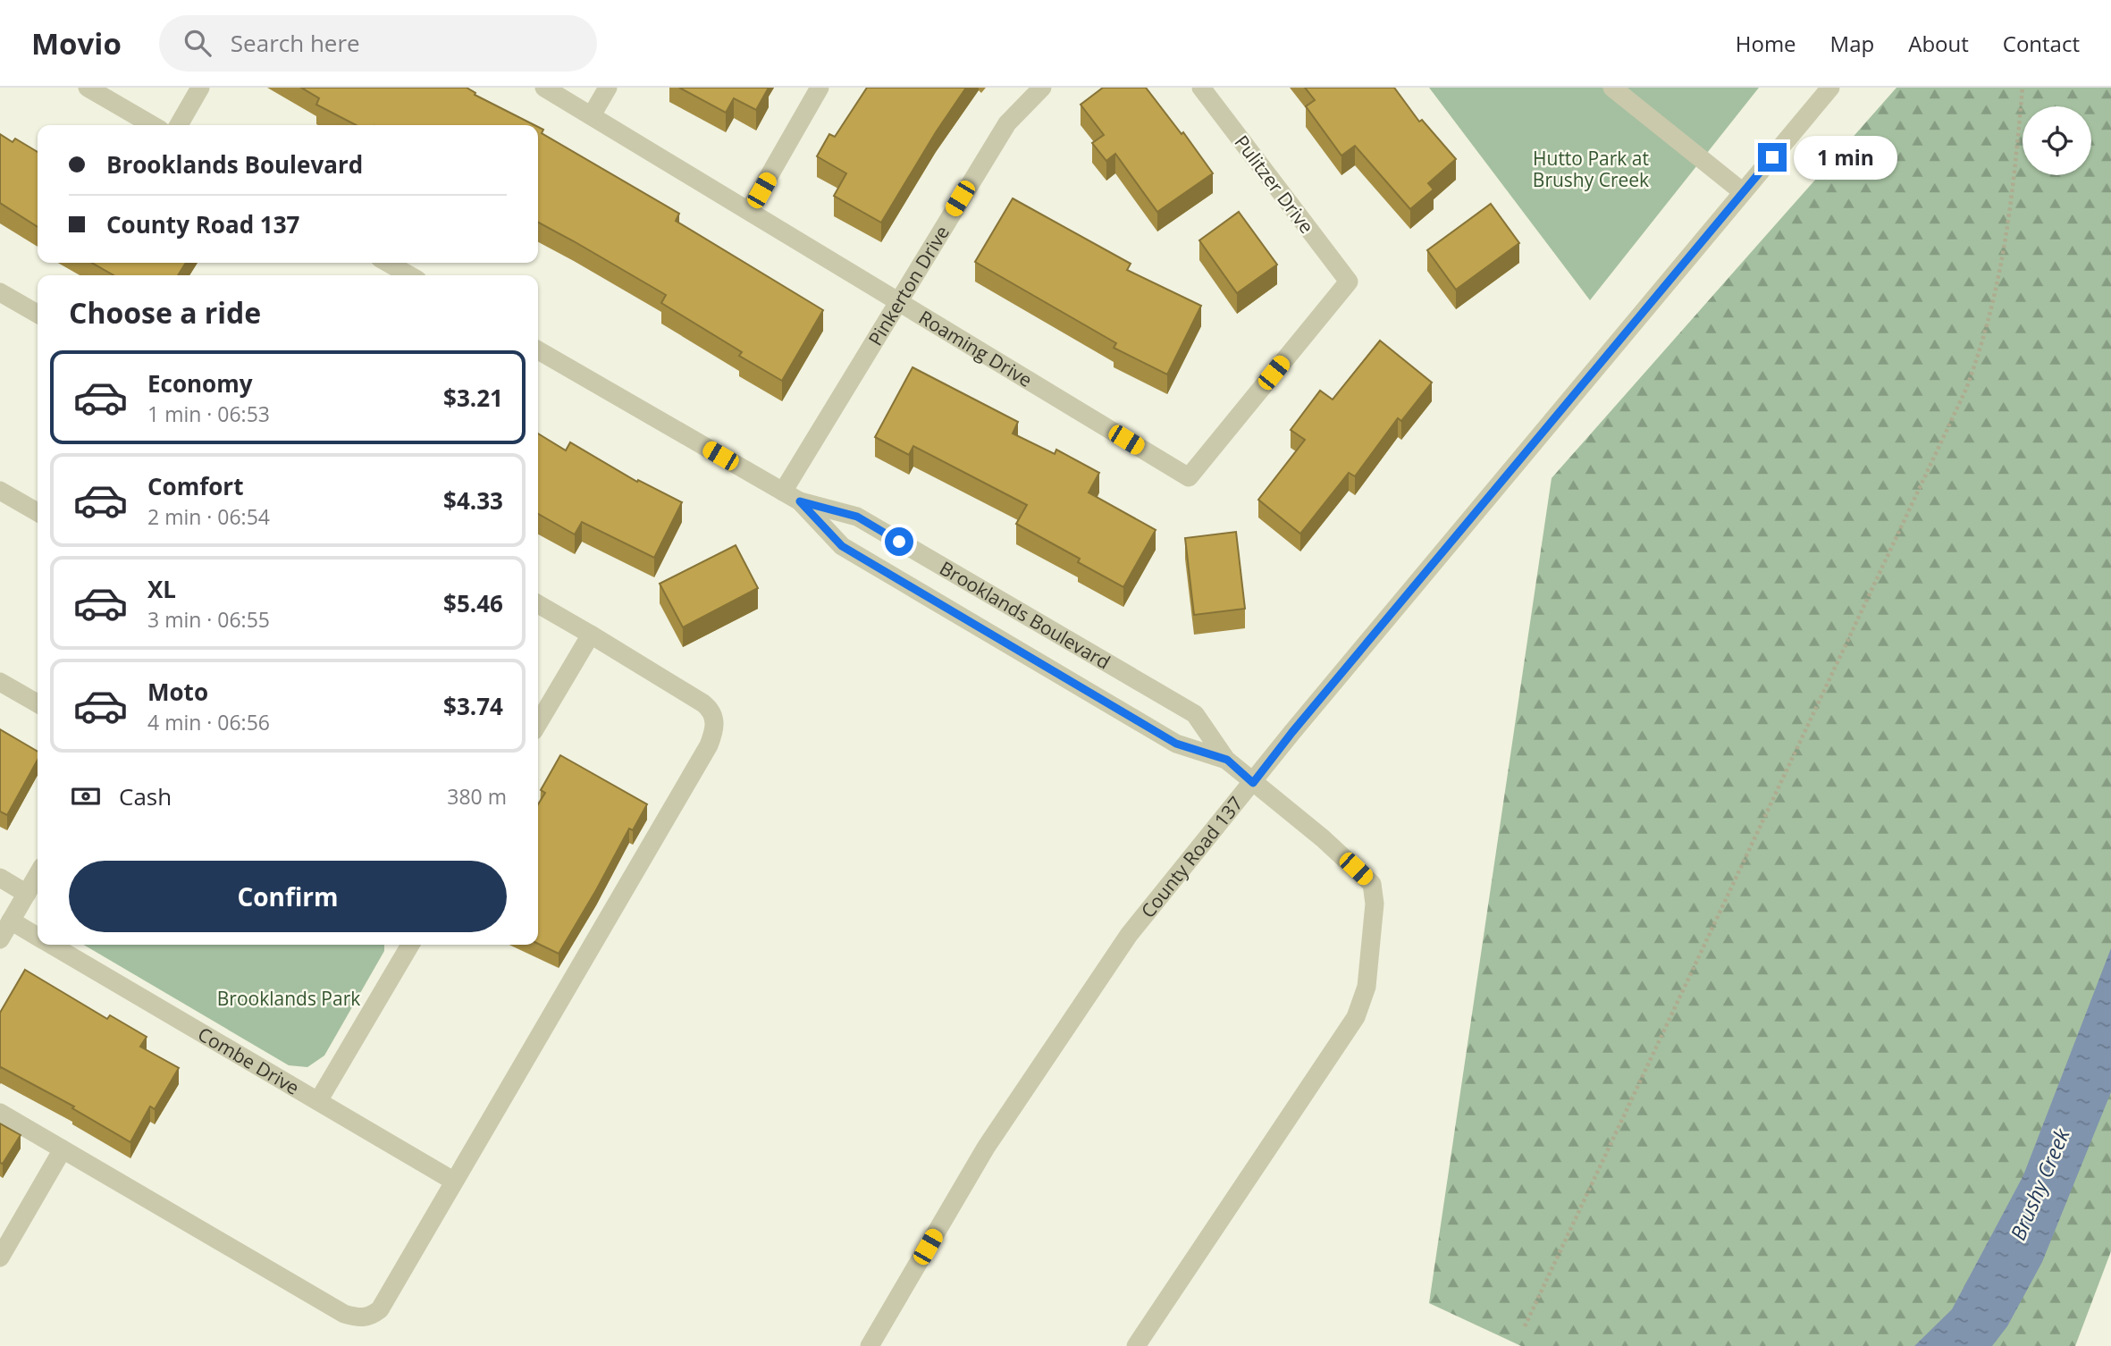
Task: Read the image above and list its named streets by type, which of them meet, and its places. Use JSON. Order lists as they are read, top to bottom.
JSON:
{
  "streets": {
    "street": [
      "Pulitzer Drive",
      "Pinkerton Drive",
      "Roaming Drive",
      "Brooklands Boulevard",
      "County Road 137",
      "Combe Drive"
    ]
  },
  "crossings": [
    ["Pulitzer Drive", "Roaming Drive"],
    ["Pinkerton Drive", "Roaming Drive"],
    ["Pinkerton Drive", "Brooklands Boulevard"],
    ["Brooklands Boulevard", "County Road 137"]
  ],
  "water": ["Brushy Creek"],
  "parks": ["Hutto Park at Brushy Creek", "Brooklands Park"],
  "page": {
    "header": "Movio",
    "search": "Search here",
    "nav": [
      "Home",
      "Map",
      "About",
      "Contact"
    ],
    "banner": ["Brooklands Boulevard", "County Road 137"],
    "bubble": "1 min",
    "heading": "Choose a ride",
    "list": [
      {
        "name": "Economy",
        "note": "1 min · 06:53",
        "value": "$3.21"
      },
      {
        "name": "Comfort",
        "note": "2 min · 06:54",
        "value": "$4.33"
      },
      {
        "name": "XL",
        "note": "3 min · 06:55",
        "value": "$5.46"
      },
      {
        "name": "Moto",
        "note": "4 min · 06:56",
        "value": "$3.74"
      }
    ],
    "pay": ["Cash", "380 m"],
    "buttons": "Confirm"
  }
}
